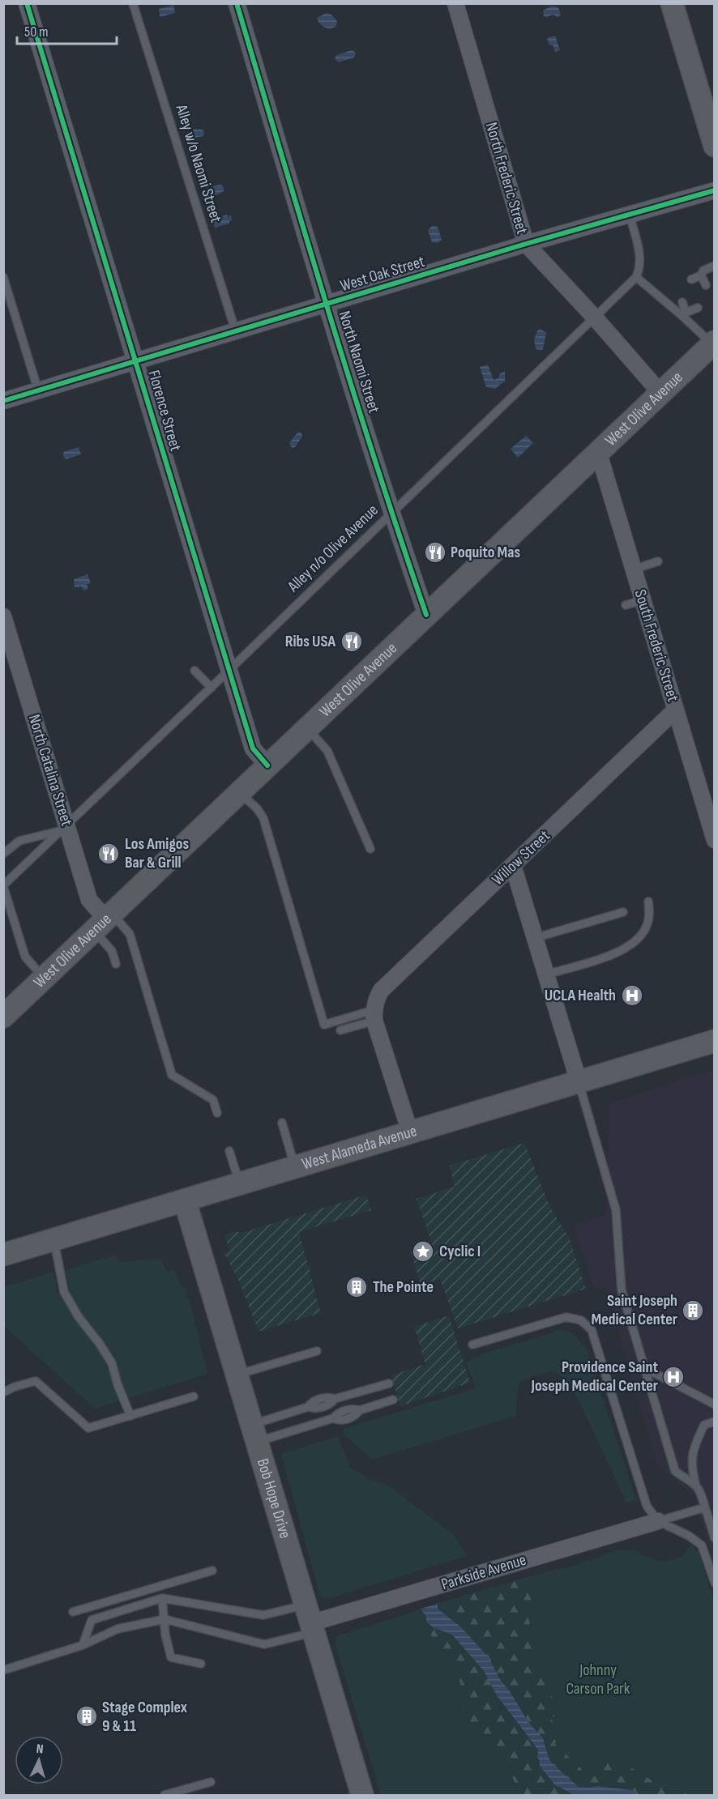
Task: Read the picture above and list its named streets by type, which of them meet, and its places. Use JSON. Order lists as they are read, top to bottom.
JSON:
{
  "streets": {
    "main road": ["West Olive Avenue", "West Alameda Avenue", "Bob Hope Drive"],
    "street": [
      "North Frederic Street",
      "West Oak Street",
      "North Naomi Street",
      "Florence Street",
      "South Frederic Street",
      "North Catalina Street",
      "Willow Street",
      "Parkside Avenue"
    ],
    "lane": ["Alley w/o Naomi Street", "Alley n/o Olive Avenue"]
  },
  "crossings": [
    ["Alley w/o Naomi Street", "West Oak Street"],
    ["North Frederic Street", "West Oak Street"],
    ["North Frederic Street", "West Olive Avenue"],
    ["North Frederic Street", "Alley n/o Olive Avenue"],
    ["West Oak Street", "North Naomi Street"],
    ["West Oak Street", "Florence Street"],
    ["North Naomi Street", "West Olive Avenue"],
    ["North Naomi Street", "Alley n/o Olive Avenue"],
    ["West Olive Avenue", "Florence Street"],
    ["West Olive Avenue", "South Frederic Street"],
    ["West Olive Avenue", "North Catalina Street"],
    ["Florence Street", "Alley n/o Olive Avenue"],
    ["Alley n/o Olive Avenue", "North Catalina Street"],
    ["South Frederic Street", "Willow Street"],
    ["West Alameda Avenue", "Bob Hope Drive"],
    ["Bob Hope Drive", "Parkside Avenue"]
  ],
  "parks": ["Johnny Carson Park"],
  "places": {
    "restaurant": ["Poquito Mas", "Ribs USA", "Los Amigos Bar & Grill"],
    "hospital": ["UCLA Health", "Providence Saint Joseph Medical Center"],
    "place": ["Cyclic I"],
    "building": ["The Pointe", "Saint Joseph Medical Center", "Stage Complex 9 & 11"]
  },
  "scale_bar": "50 m",
  "north": "top"
}
